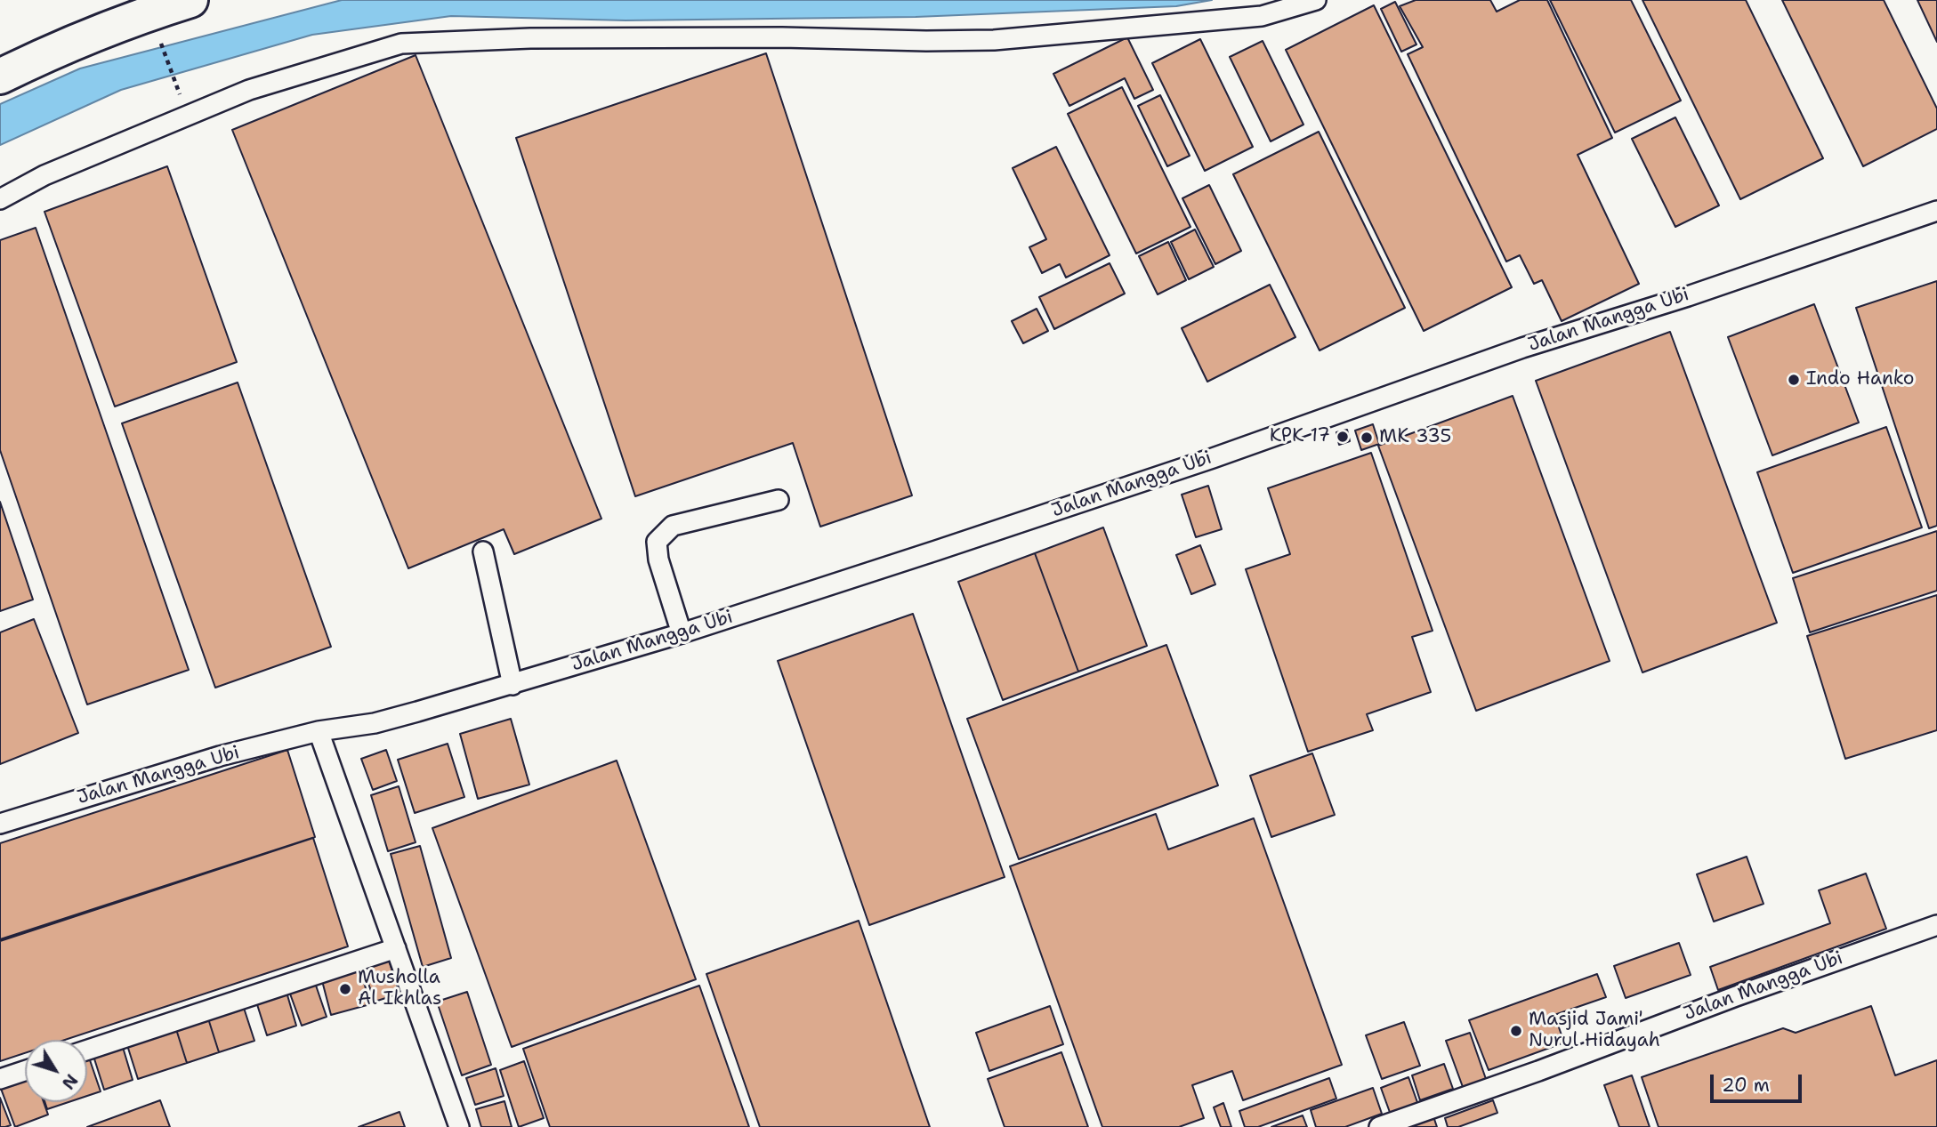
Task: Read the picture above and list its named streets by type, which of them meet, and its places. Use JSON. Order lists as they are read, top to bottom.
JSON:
{
  "streets": {
    "lane": ["Jalan Mangga Ubi"]
  },
  "places": [
    "Indo Hanko",
    "KPK 17",
    "MK 335",
    "Musholla Al Ikhlas",
    "Masjid Jami' Nurul Hidayah"
  ],
  "scale_bar": "20 m",
  "north": "bottom right"
}
